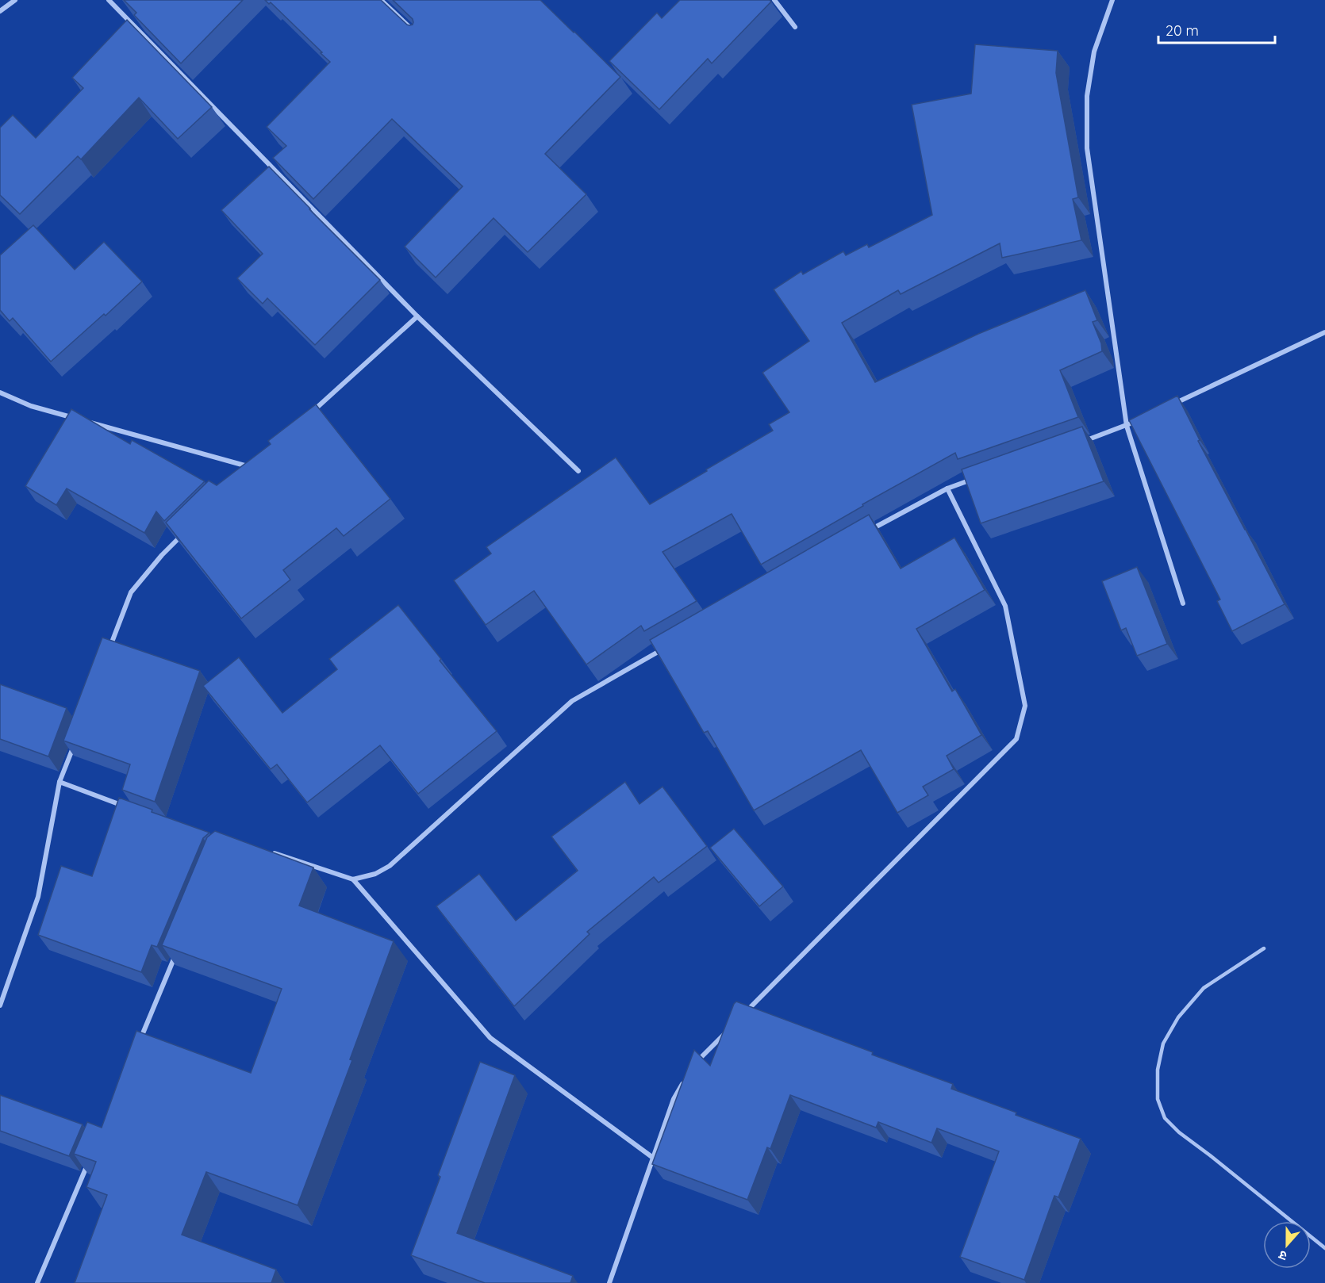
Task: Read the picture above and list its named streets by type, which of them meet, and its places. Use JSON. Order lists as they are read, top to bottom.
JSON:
{
  "scale_bar": "20 m",
  "north": "bottom"
}
